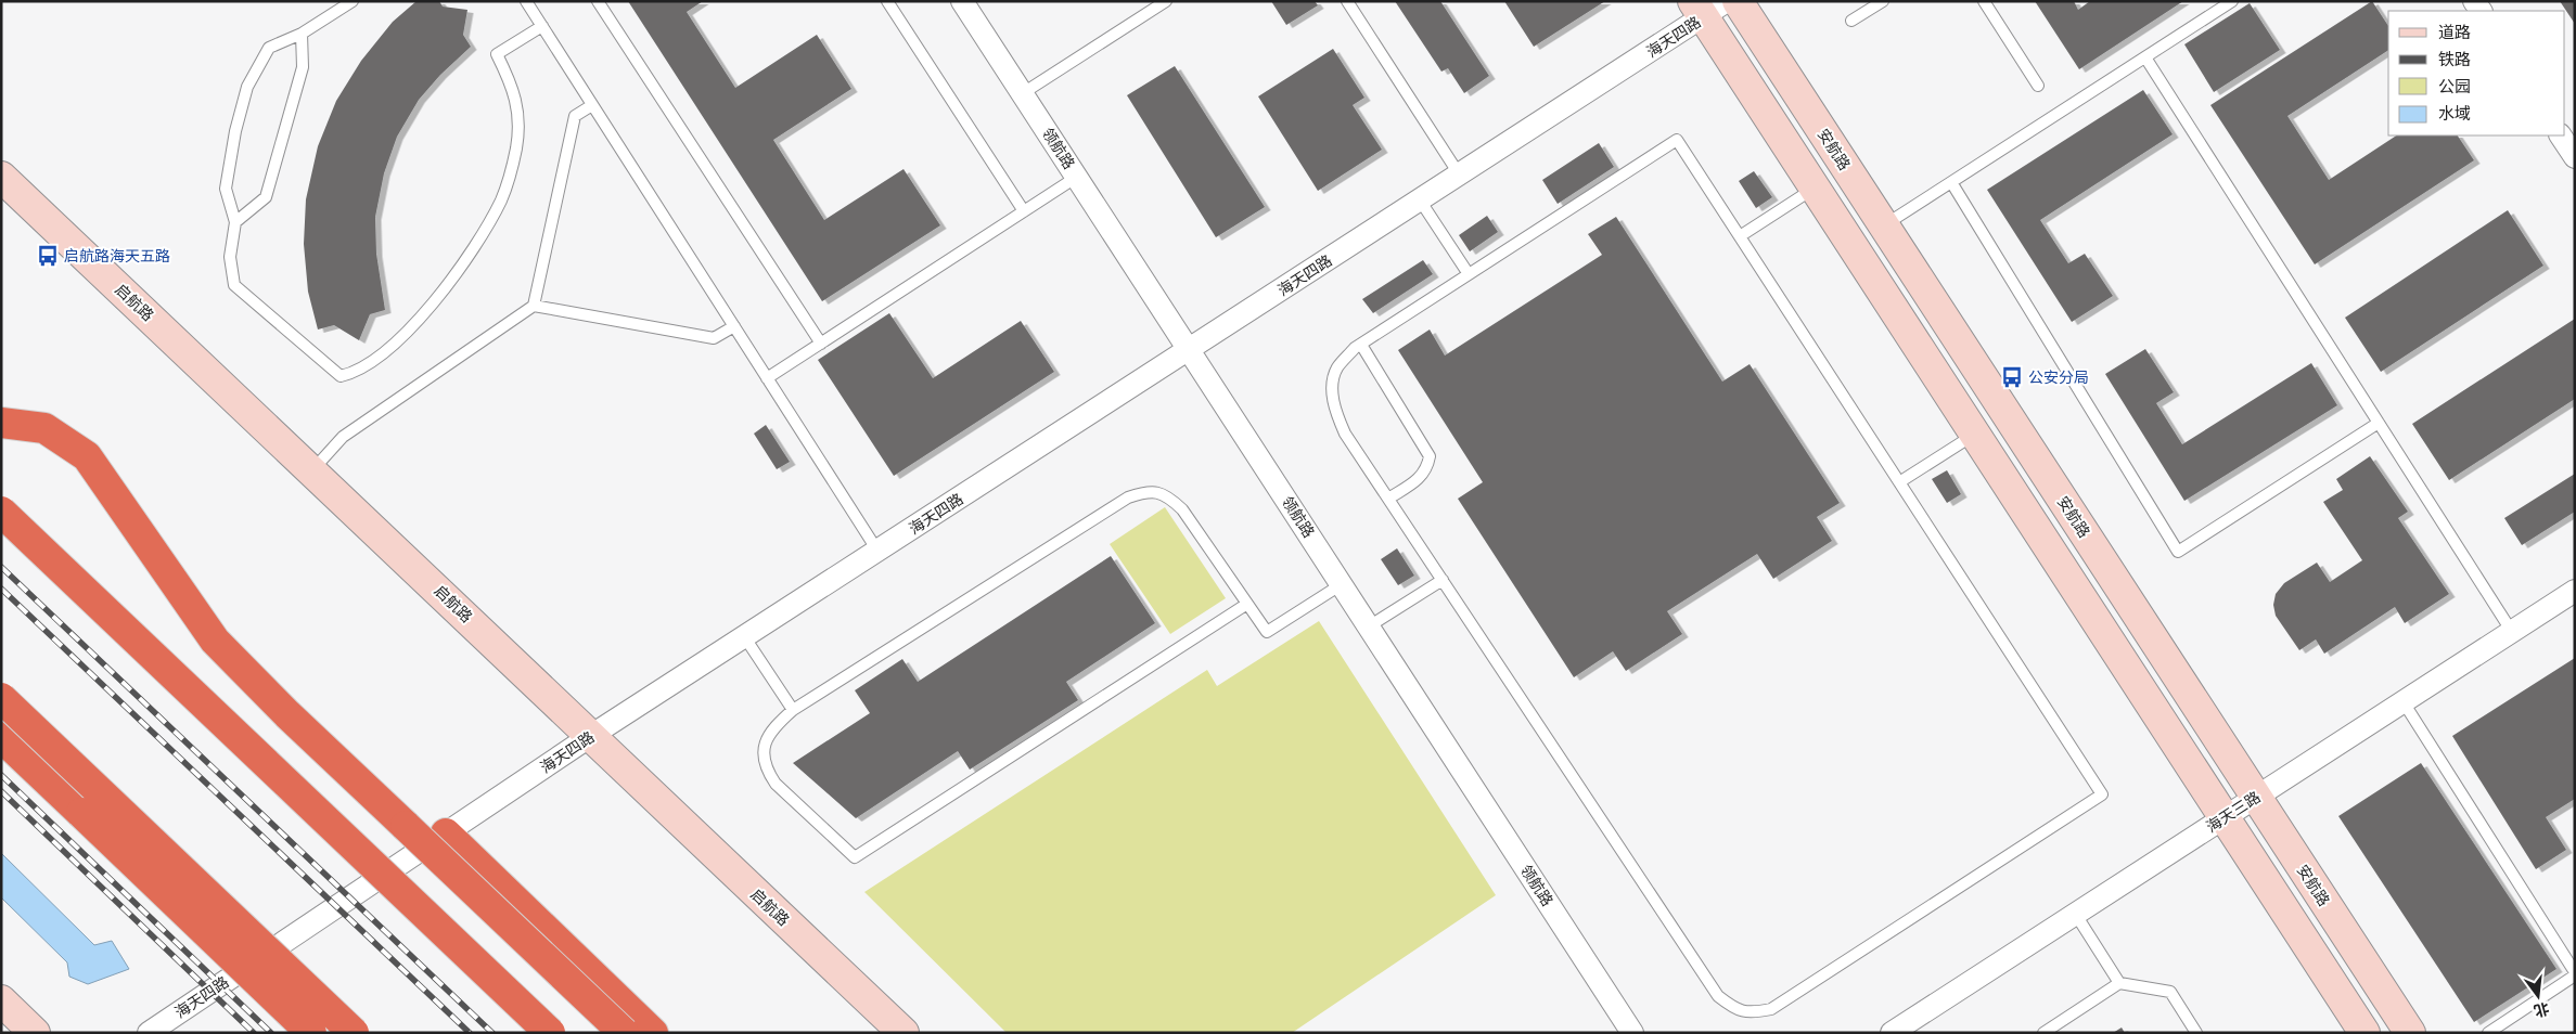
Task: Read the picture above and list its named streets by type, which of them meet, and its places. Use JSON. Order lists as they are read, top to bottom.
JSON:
{
  "streets": {
    "street": [
      "海天四路",
      "领航路",
      "安航路",
      "启航路",
      "海天三路"
    ]
  },
  "crossings": [
    ["海天四路", "领航路"],
    ["海天四路", "启航路"],
    ["安航路", "海天三路"]
  ],
  "places": {
    "bus stop": ["启航路海天五路", "公安分局"]
  },
  "legend": [
    "道路",
    "铁路",
    "公园",
    "水域"
  ],
  "north": "bottom"
}
